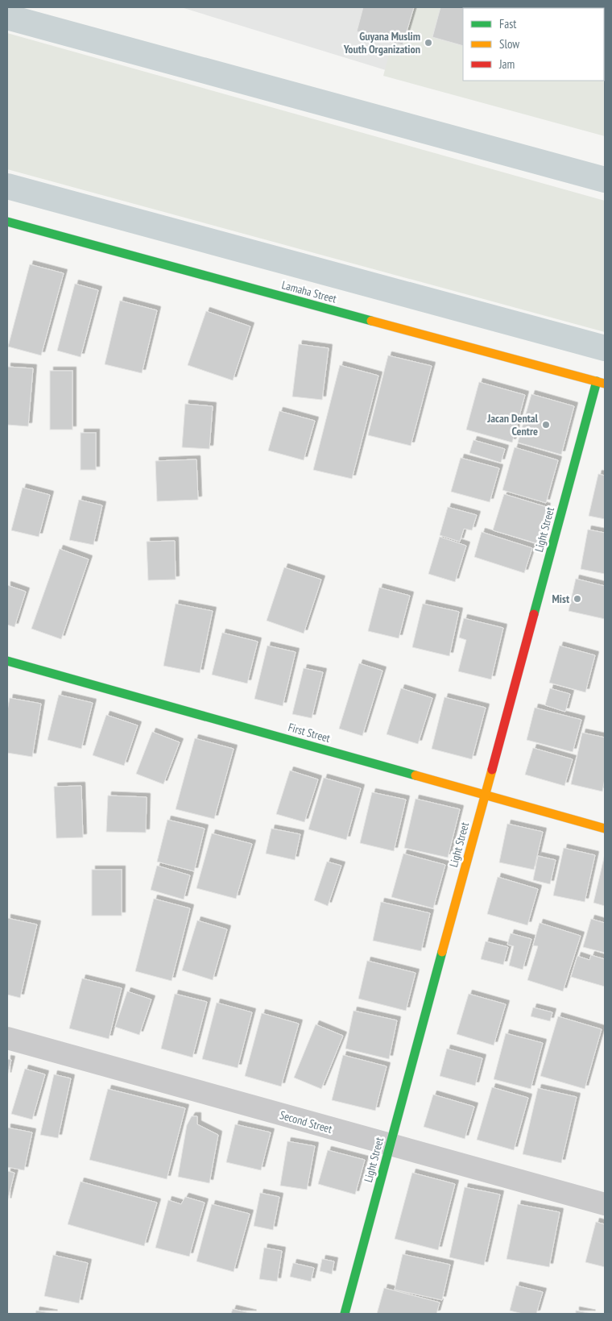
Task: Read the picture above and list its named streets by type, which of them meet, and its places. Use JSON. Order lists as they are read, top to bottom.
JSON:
{
  "streets": {
    "street": [
      "Lamaha Street",
      "Light Street",
      "First Street",
      "Second Street"
    ]
  },
  "crossings": [
    ["Lamaha Street", "Light Street"],
    ["Light Street", "First Street"],
    ["Light Street", "Second Street"]
  ],
  "places": ["Guyana Muslim Youth Organization", "Jacan Dental Centre", "Mist"],
  "legend": ["Fast", "Slow", "Jam"]
}
